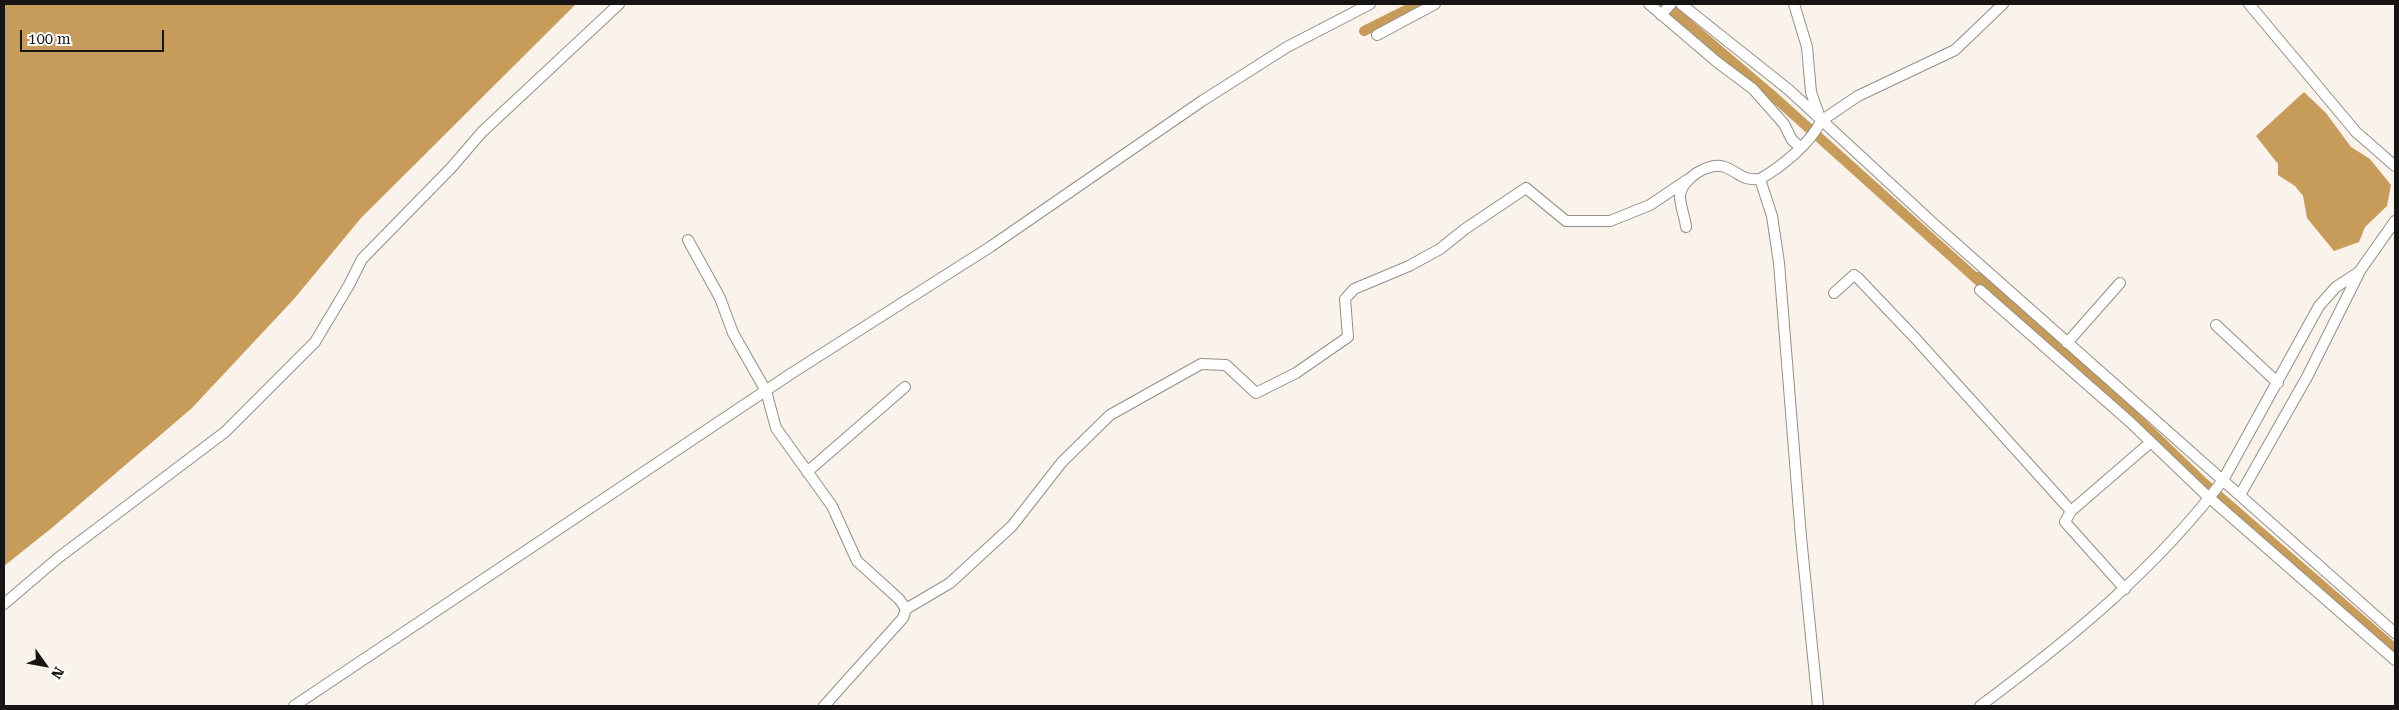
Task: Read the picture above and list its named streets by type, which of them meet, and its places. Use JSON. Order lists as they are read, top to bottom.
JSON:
{
  "scale_bar": "100 m",
  "north": "bottom right"
}
